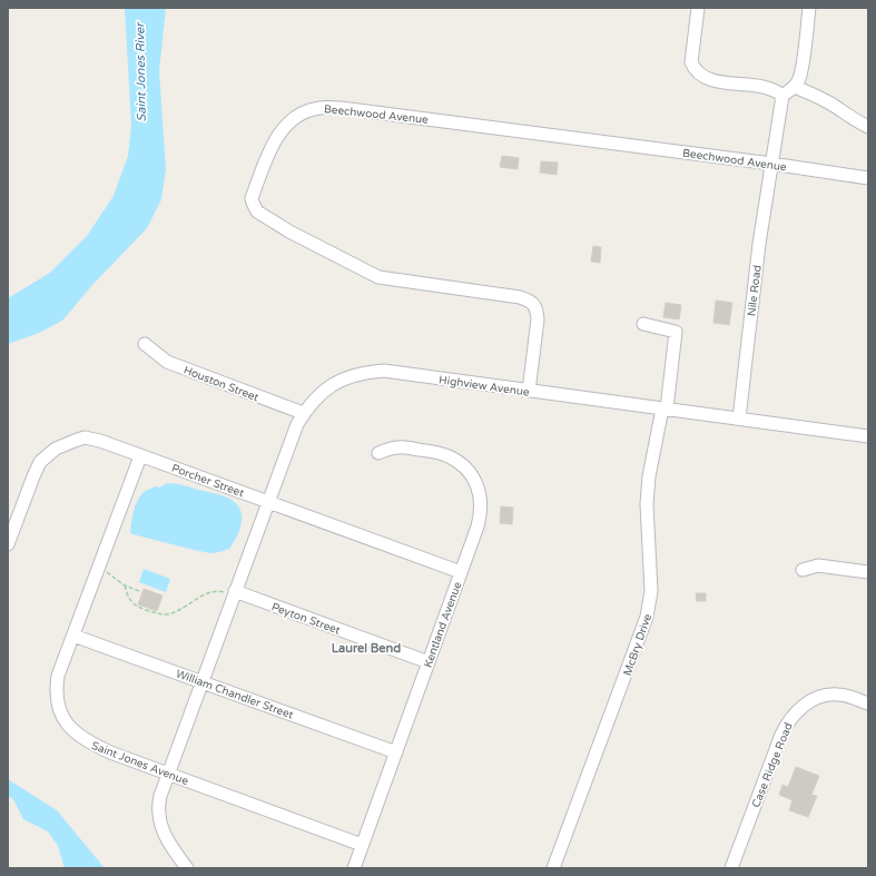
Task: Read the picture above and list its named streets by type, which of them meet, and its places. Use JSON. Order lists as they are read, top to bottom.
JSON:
{
  "streets": {
    "street": [
      "Beechwood Avenue",
      "Nile Road",
      "Houston Street",
      "Highview Avenue",
      "Porcher Street",
      "Peyton Street",
      "Kentland Avenue",
      "McBry Drive",
      "William Chandler Street",
      "Saint Jones Avenue",
      "Case Ridge Road"
    ]
  },
  "crossings": [
    ["Beechwood Avenue", "Nile Road"],
    ["Beechwood Avenue", "Highview Avenue"],
    ["Nile Road", "Highview Avenue"],
    ["Houston Street", "Highview Avenue"],
    ["Highview Avenue", "Porcher Street"],
    ["Highview Avenue", "Peyton Street"],
    ["Highview Avenue", "McBry Drive"],
    ["Porcher Street", "Kentland Avenue"],
    ["Porcher Street", "Saint Jones Avenue"],
    ["Peyton Street", "Kentland Avenue"],
    ["Kentland Avenue", "William Chandler Street"],
    ["Kentland Avenue", "Saint Jones Avenue"],
    ["William Chandler Street", "Saint Jones Avenue"]
  ],
  "districts": ["Laurel Bend"],
  "water": ["Saint Jones River"]
}
